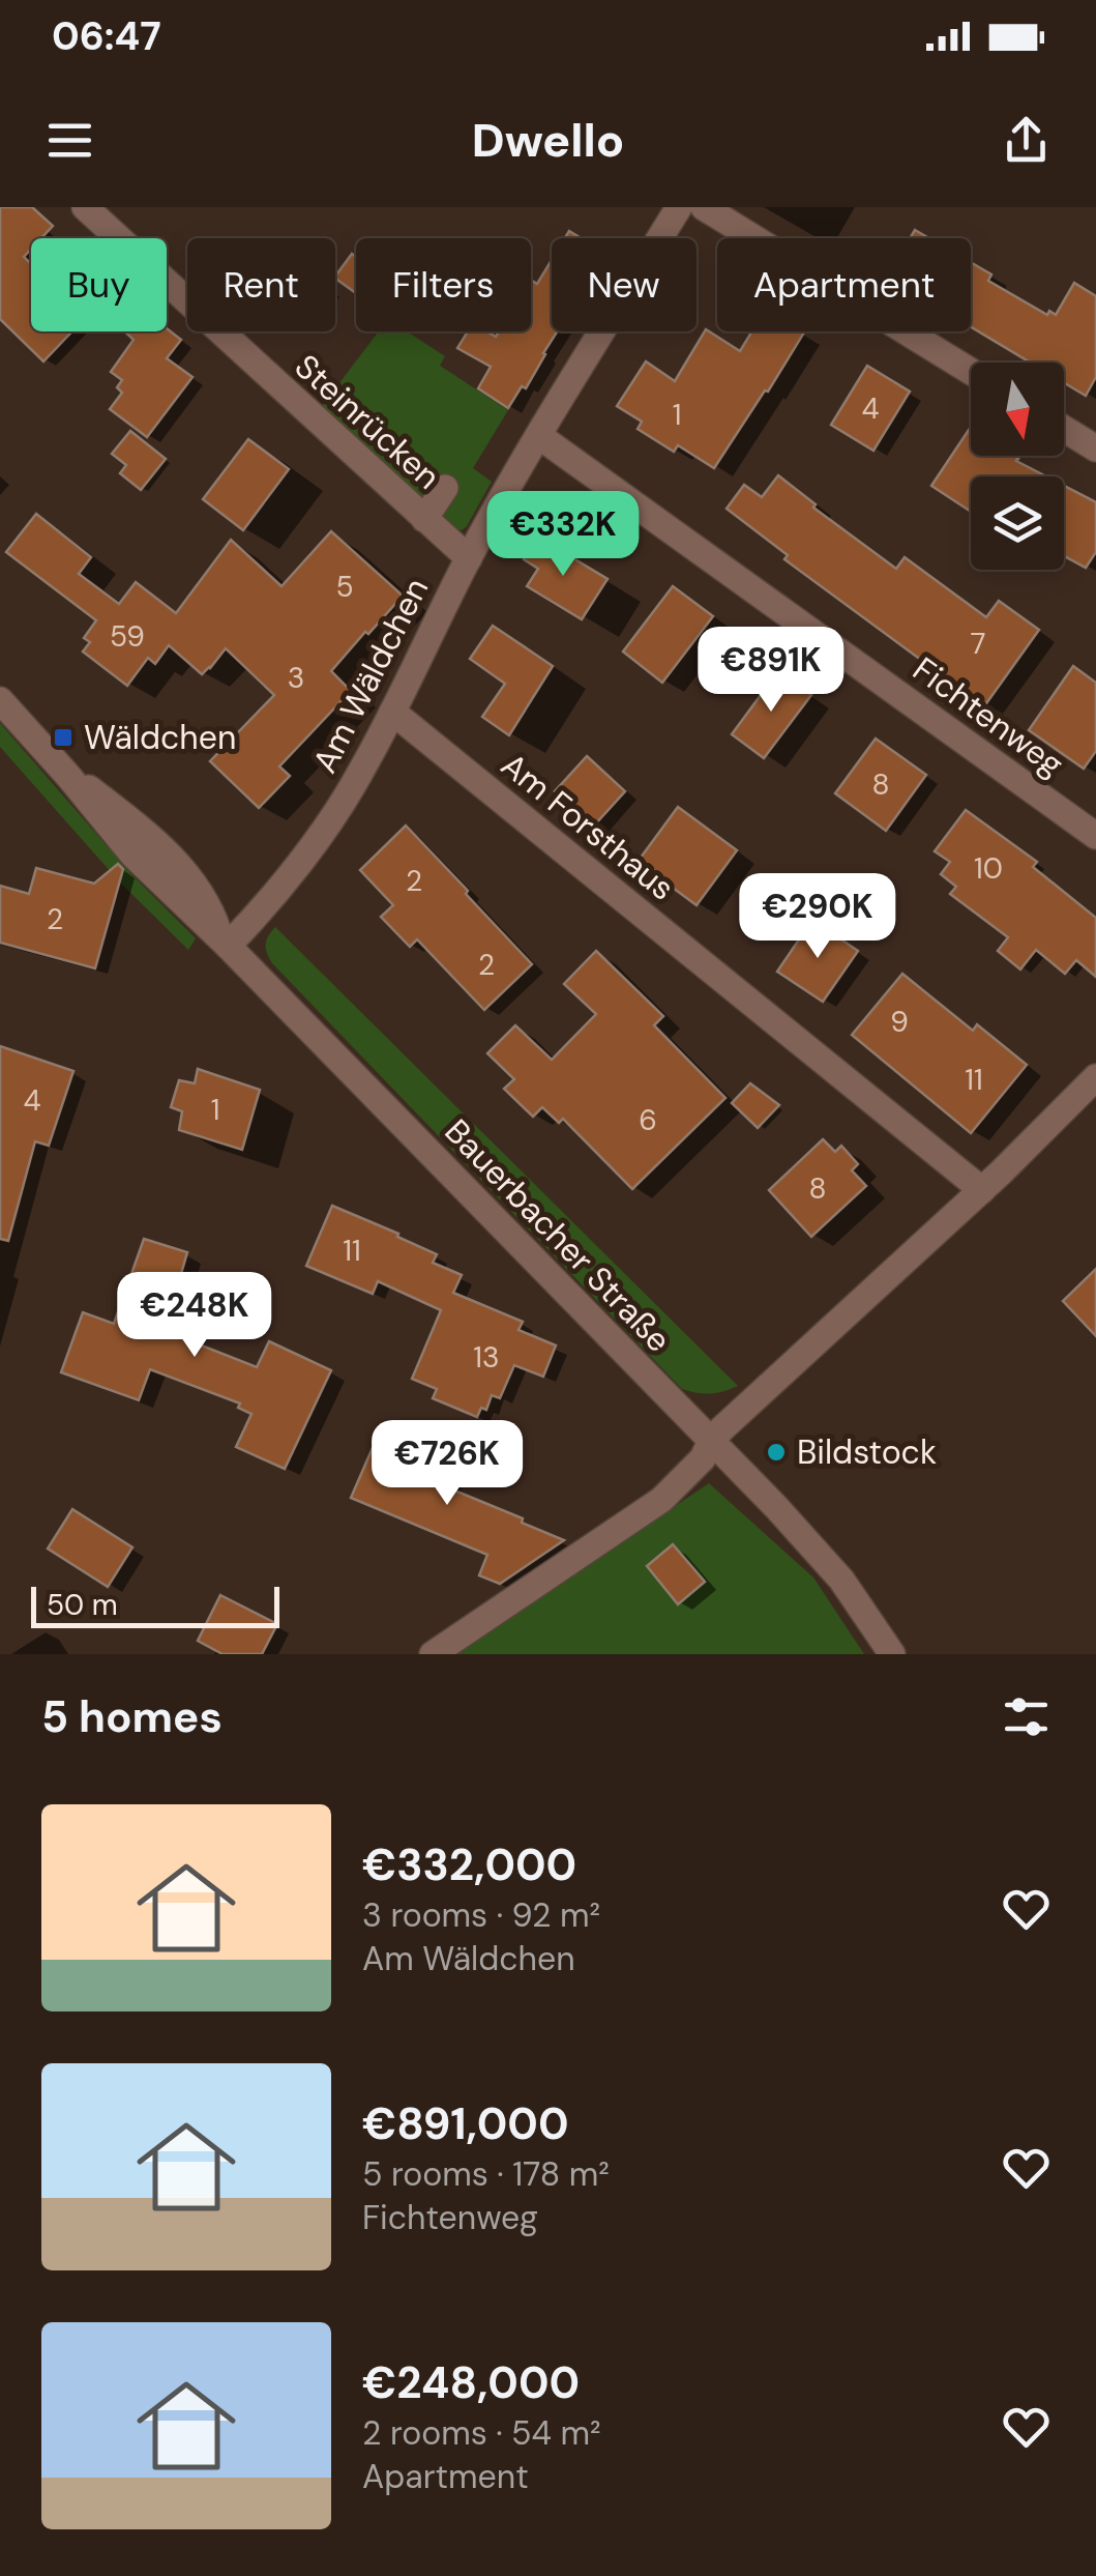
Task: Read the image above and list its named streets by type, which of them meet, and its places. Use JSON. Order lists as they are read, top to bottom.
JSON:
{
  "streets": {
    "street": [
      "Steinrücken",
      "Am Wäldchen",
      "Fichtenweg",
      "Am Forsthaus",
      "Bauerbacher Straße"
    ]
  },
  "crossings": [
    ["Steinrücken", "Am Wäldchen"],
    ["Am Wäldchen", "Fichtenweg"],
    ["Am Wäldchen", "Am Forsthaus"],
    ["Am Wäldchen", "Bauerbacher Straße"]
  ],
  "places": {
    "transit": ["Wäldchen"],
    "other": ["Bildstock"]
  },
  "house_numbers": [
    "4",
    "1",
    "5",
    "59",
    "7",
    "3",
    "8",
    "10",
    "2",
    "2",
    "2",
    "9",
    "11",
    "4",
    "1",
    "6",
    "8",
    "11",
    "13"
  ],
  "scale_bar": "50 m",
  "north": "bottom",
  "page": {
    "status": "06:47",
    "header": "Dwello",
    "chip": [
      "Buy",
      "Rent",
      "Filters",
      "New",
      "Apartment"
    ],
    "price": [
      "€332K",
      "€891K",
      "€290K",
      "€248K",
      "€726K"
    ],
    "scale": "50 m",
    "heading": "5 homes",
    "list": [
      {
        "name": "€332,000",
        "note": "3 rooms · 92 m² · Am Wäldchen"
      },
      {
        "name": "€891,000",
        "note": "5 rooms · 178 m² · Fichtenweg"
      },
      {
        "name": "€248,000",
        "note": "2 rooms · 54 m² · Apartment"
      }
    ]
  }
}
